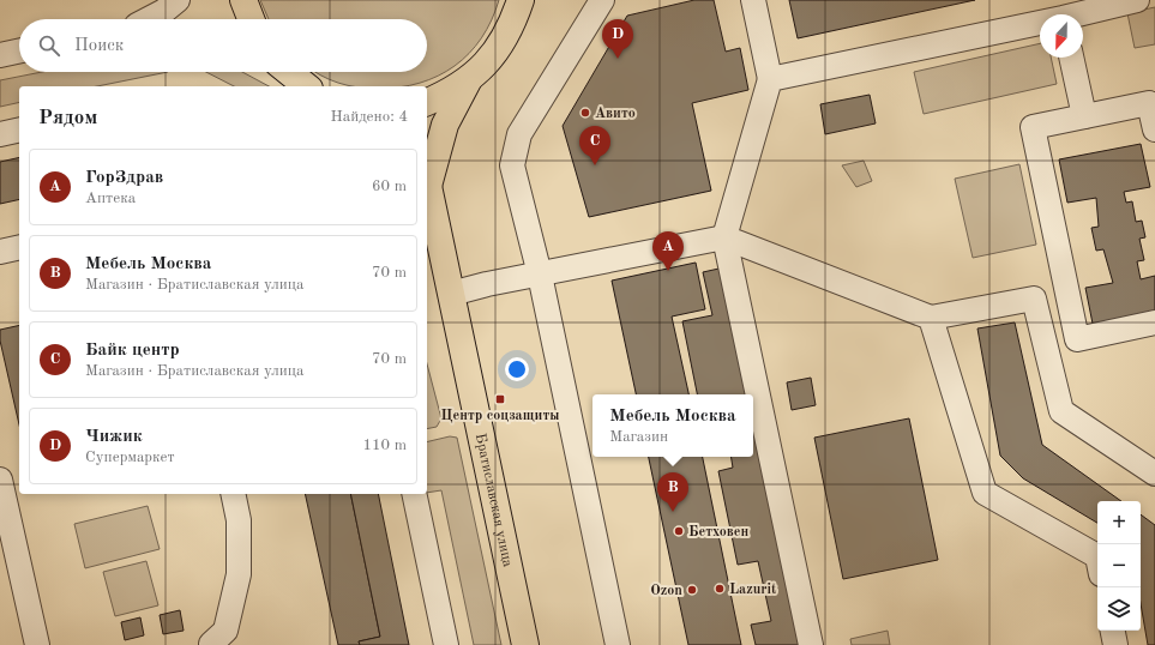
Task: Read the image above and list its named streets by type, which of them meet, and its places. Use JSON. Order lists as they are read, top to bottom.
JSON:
{
  "streets": {
    "main road": ["Братиславская улица"]
  },
  "places": {
    "other": [
      "Авито",
      "Бетховен",
      "Lazurit",
      "Ozon"
    ],
    "transit": ["Центр соцзащиты"]
  },
  "north": "bottom",
  "page": {
    "pins": [
      "D",
      "C",
      "A",
      "B"
    ],
    "search": "Поиск",
    "heading": ["Рядом", "Найдено: 4"],
    "list": [
      {
        "mark": "A",
        "name": "ГорЗдрав",
        "note": "Аптека",
        "value": "60 m"
      },
      {
        "mark": "B",
        "name": "Мебель Москва",
        "note": "Магазин · Братиславская улица",
        "value": "70 m"
      },
      {
        "mark": "C",
        "name": "Байк центр",
        "note": "Магазин · Братиславская улица",
        "value": "70 m"
      },
      {
        "mark": "D",
        "name": "Чижик",
        "note": "Супермаркет",
        "value": "110 m"
      }
    ],
    "popup": ["Мебель Москва", "Магазин"],
    "map_buttons": ["+", "−"]
  }
}
